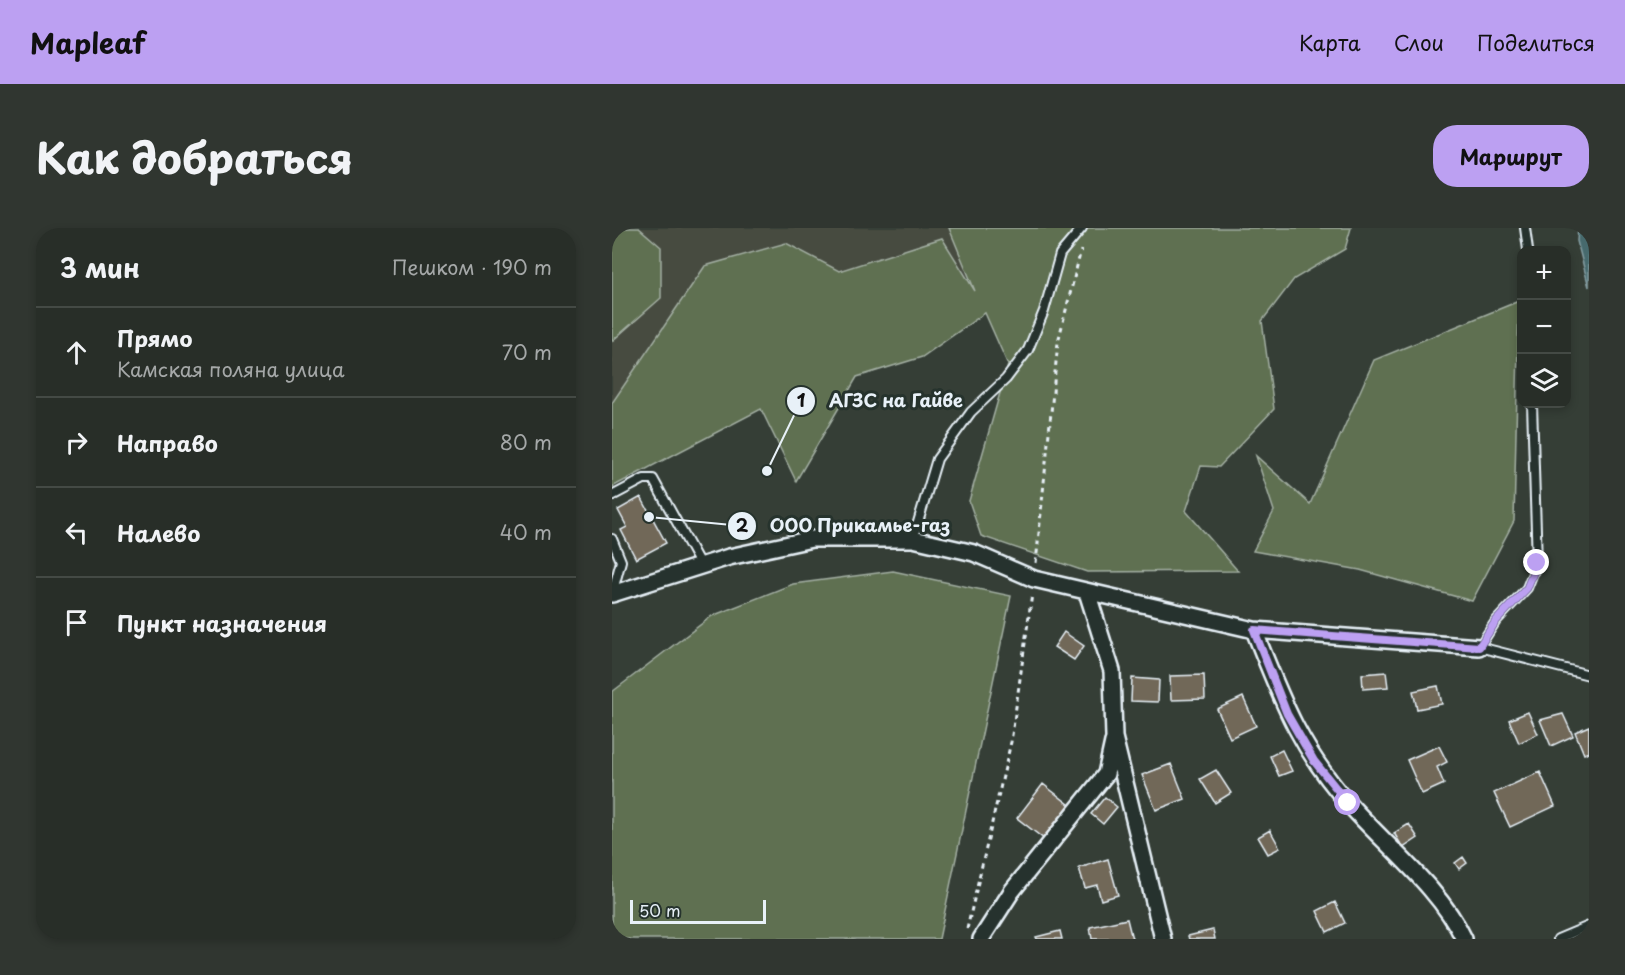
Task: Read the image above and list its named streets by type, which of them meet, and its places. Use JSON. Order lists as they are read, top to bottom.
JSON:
{
  "places": ["АГЗС на Гайве", "ООО Прикамье-газ"],
  "scale_bar": "50 m",
  "page": {
    "header": "Mapleaf",
    "nav": ["Карта", "Слои", "Поделиться"],
    "title": "Как добраться",
    "buttons": "Маршрут",
    "heading": ["3 мин", "Пешком · 190 m"],
    "map_buttons": ["+", "−"],
    "list": [
      ["Прямо", "Камская поляна улица", "70 m"],
      ["Направо", "80 m"],
      ["Налево", "40 m"],
      "Пункт назначения"
    ],
    "scale": "50 m"
  }
}
